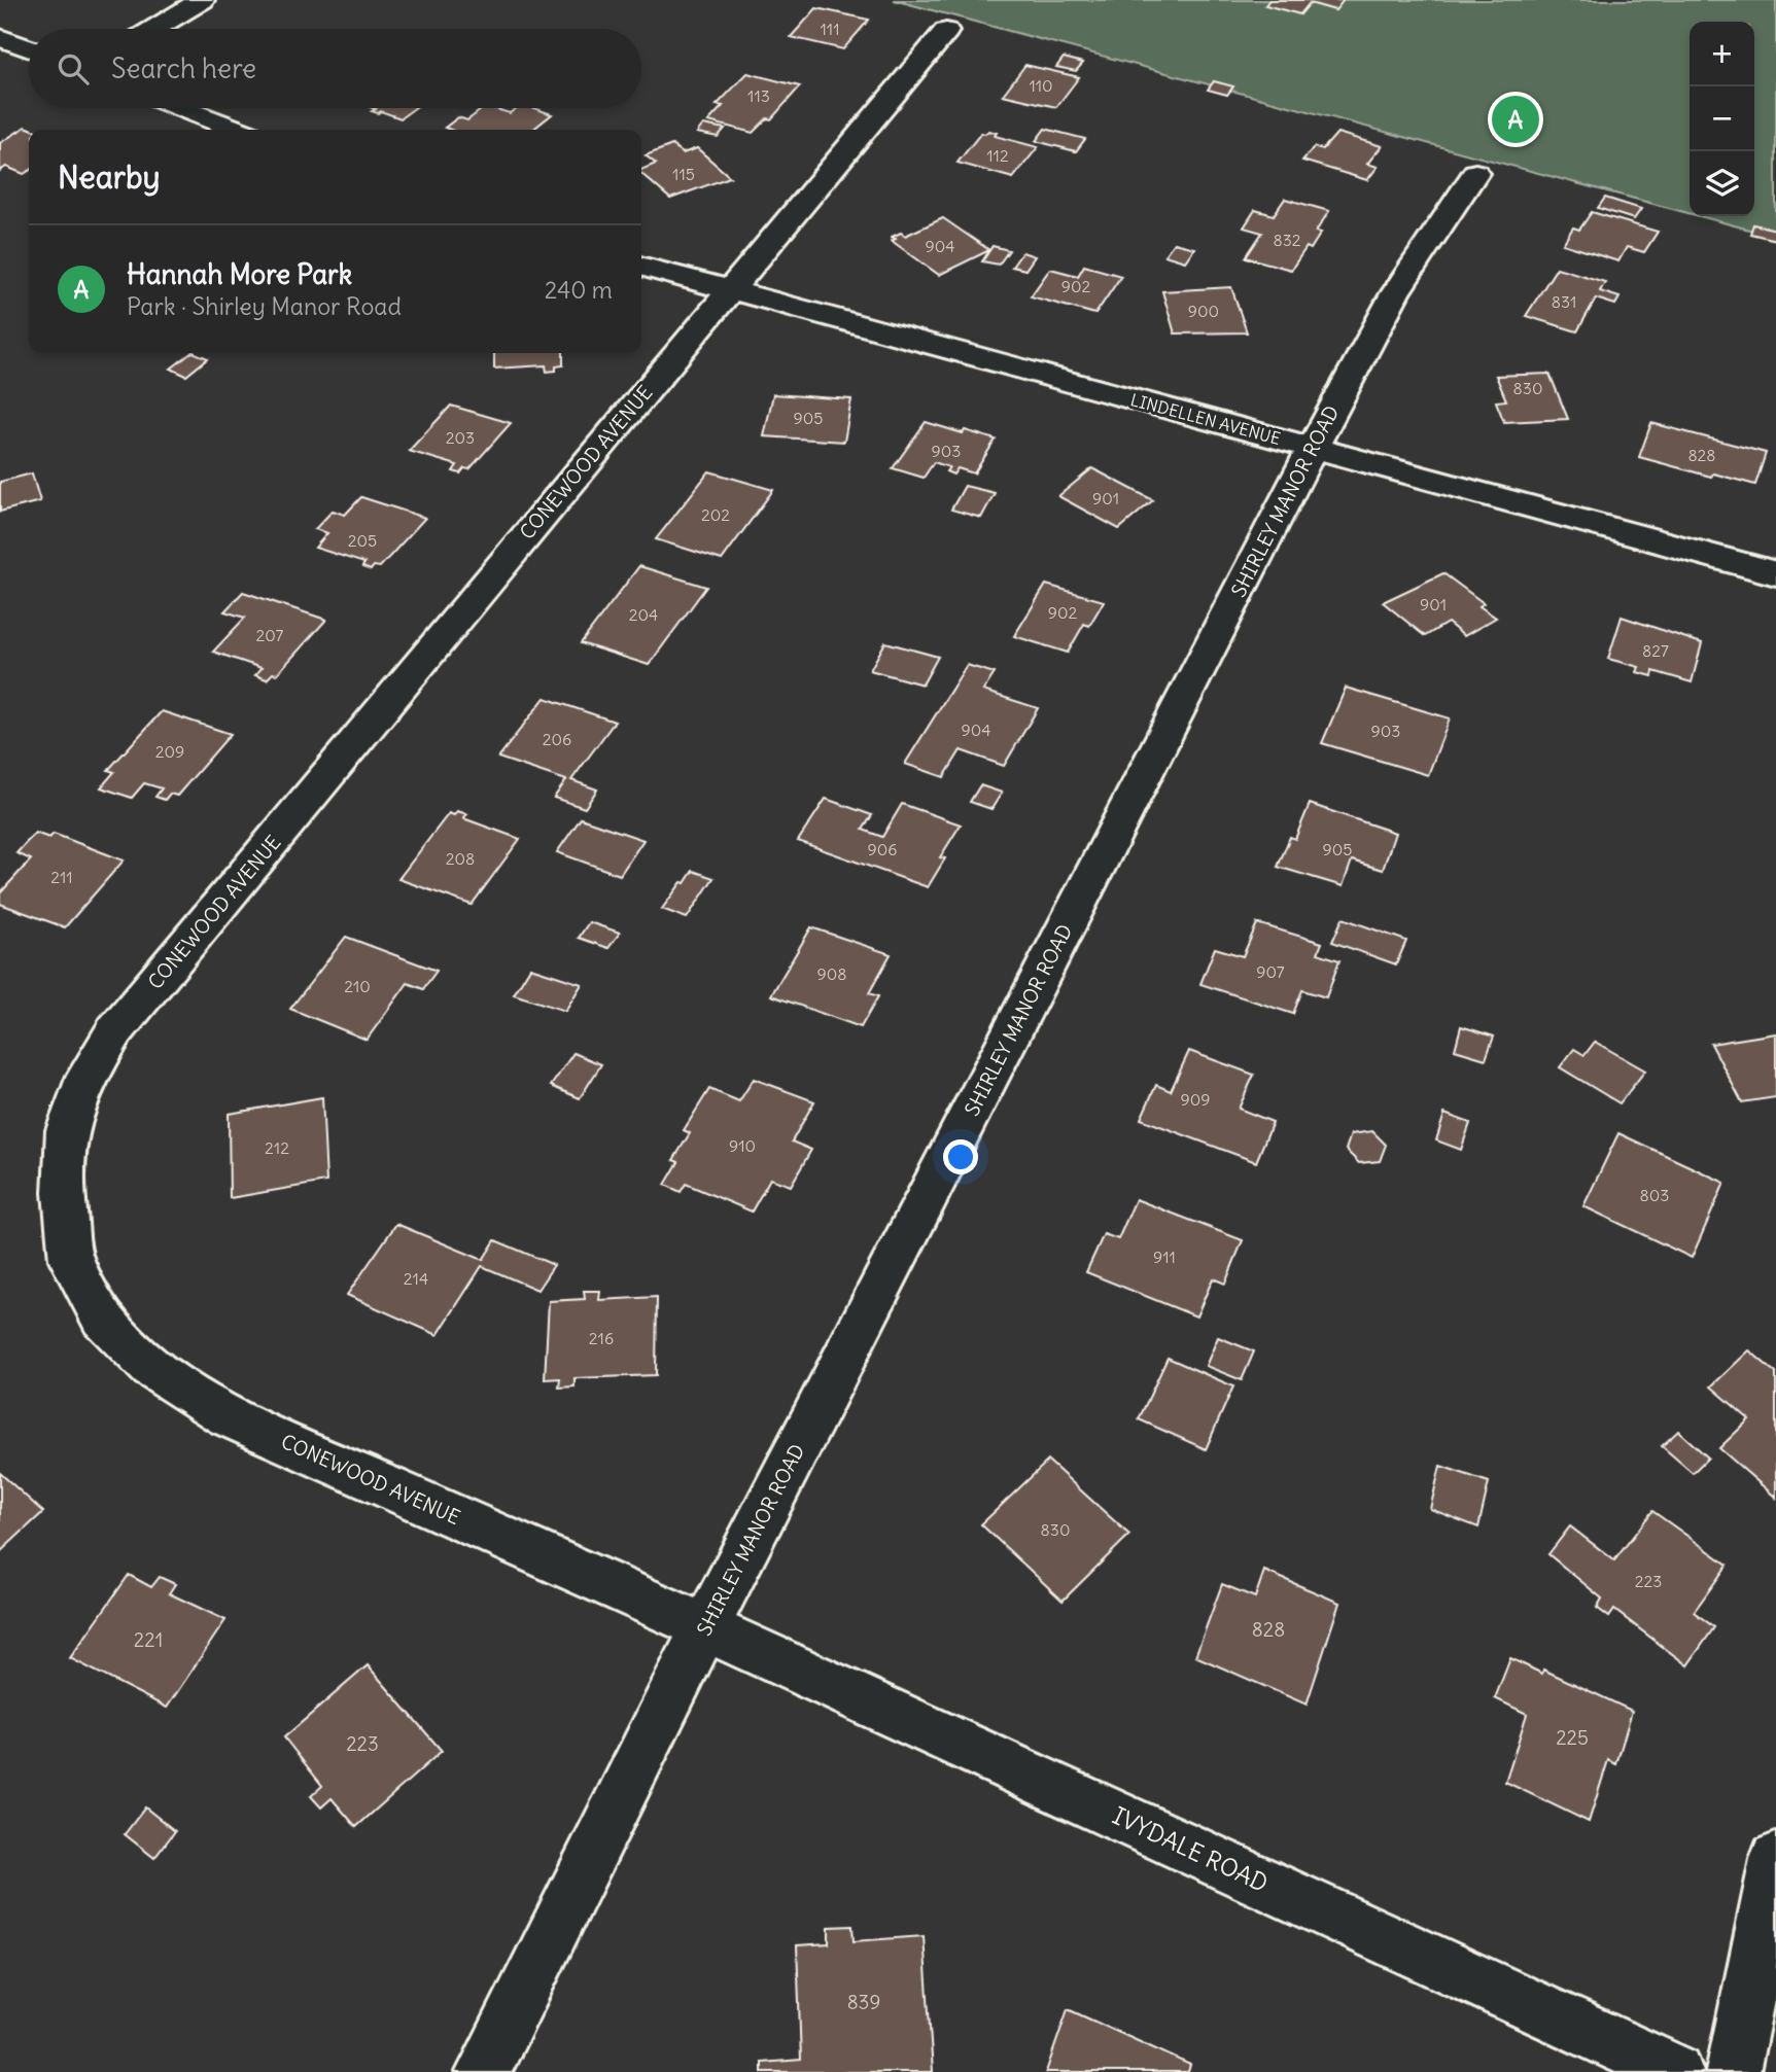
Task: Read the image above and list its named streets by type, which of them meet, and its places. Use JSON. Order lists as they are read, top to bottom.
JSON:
{
  "streets": {
    "street": [
      "LINDELLEN AVENUE",
      "CONEWOOD AVENUE",
      "SHIRLEY MANOR ROAD",
      "IVYDALE ROAD"
    ]
  },
  "crossings": [
    ["LINDELLEN AVENUE", "CONEWOOD AVENUE"],
    ["LINDELLEN AVENUE", "SHIRLEY MANOR ROAD"],
    ["CONEWOOD AVENUE", "SHIRLEY MANOR ROAD"],
    ["CONEWOOD AVENUE", "IVYDALE ROAD"],
    ["SHIRLEY MANOR ROAD", "IVYDALE ROAD"]
  ],
  "house_numbers": [
    "111",
    "110",
    "113",
    "112",
    "115",
    "832",
    "904",
    "902",
    "831",
    "900",
    "830",
    "905",
    "203",
    "903",
    "828",
    "901",
    "202",
    "205",
    "901",
    "902",
    "204",
    "207",
    "827",
    "904",
    "903",
    "206",
    "209",
    "906",
    "905",
    "208",
    "211",
    "907",
    "908",
    "210",
    "909",
    "910",
    "212",
    "803",
    "911",
    "214",
    "216",
    "830",
    "223",
    "828",
    "221",
    "225",
    "223",
    "839"
  ],
  "page": {
    "map_buttons": ["+", "−"],
    "search": "Search here",
    "pins": "A",
    "heading": "Nearby",
    "list": [
      {
        "mark": "A",
        "name": "Hannah More Park",
        "note": "Park · Shirley Manor Road",
        "value": "240 m"
      }
    ]
  }
}
